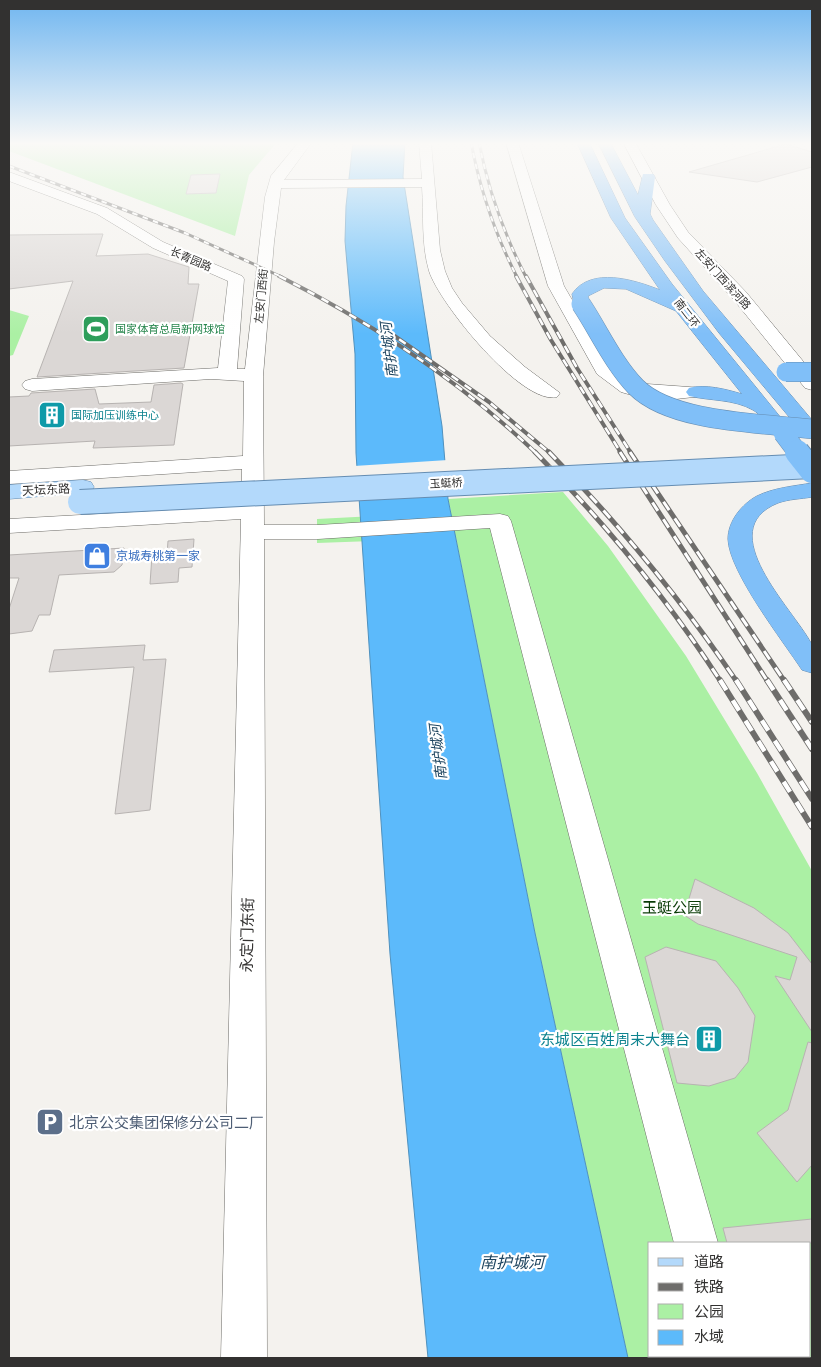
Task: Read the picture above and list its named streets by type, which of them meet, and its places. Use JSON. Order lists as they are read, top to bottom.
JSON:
{
  "streets": {
    "highway": ["南二环"],
    "main road": ["玉蜓桥", "天坛东路"],
    "street": [
      "长青园路",
      "左安门西滨河路",
      "左安门西街",
      "永定门东街"
    ]
  },
  "crossings": [
    ["左安门西滨河路", "南二环"],
    ["左安门西街", "永定门东街"],
    ["南二环", "玉蜓桥"],
    ["玉蜓桥", "天坛东路"]
  ],
  "water": ["南护城河"],
  "parks": ["玉蜓公园"],
  "places": {
    "sports": ["国家体育总局新网球馆"],
    "building": ["国际加压训练中心", "东城区百姓周末大舞台"],
    "shop": ["京城寿桃第一家"],
    "parking": ["北京公交集团保修分公司二厂"]
  },
  "legend": [
    "道路",
    "铁路",
    "公园",
    "水域"
  ]
}
